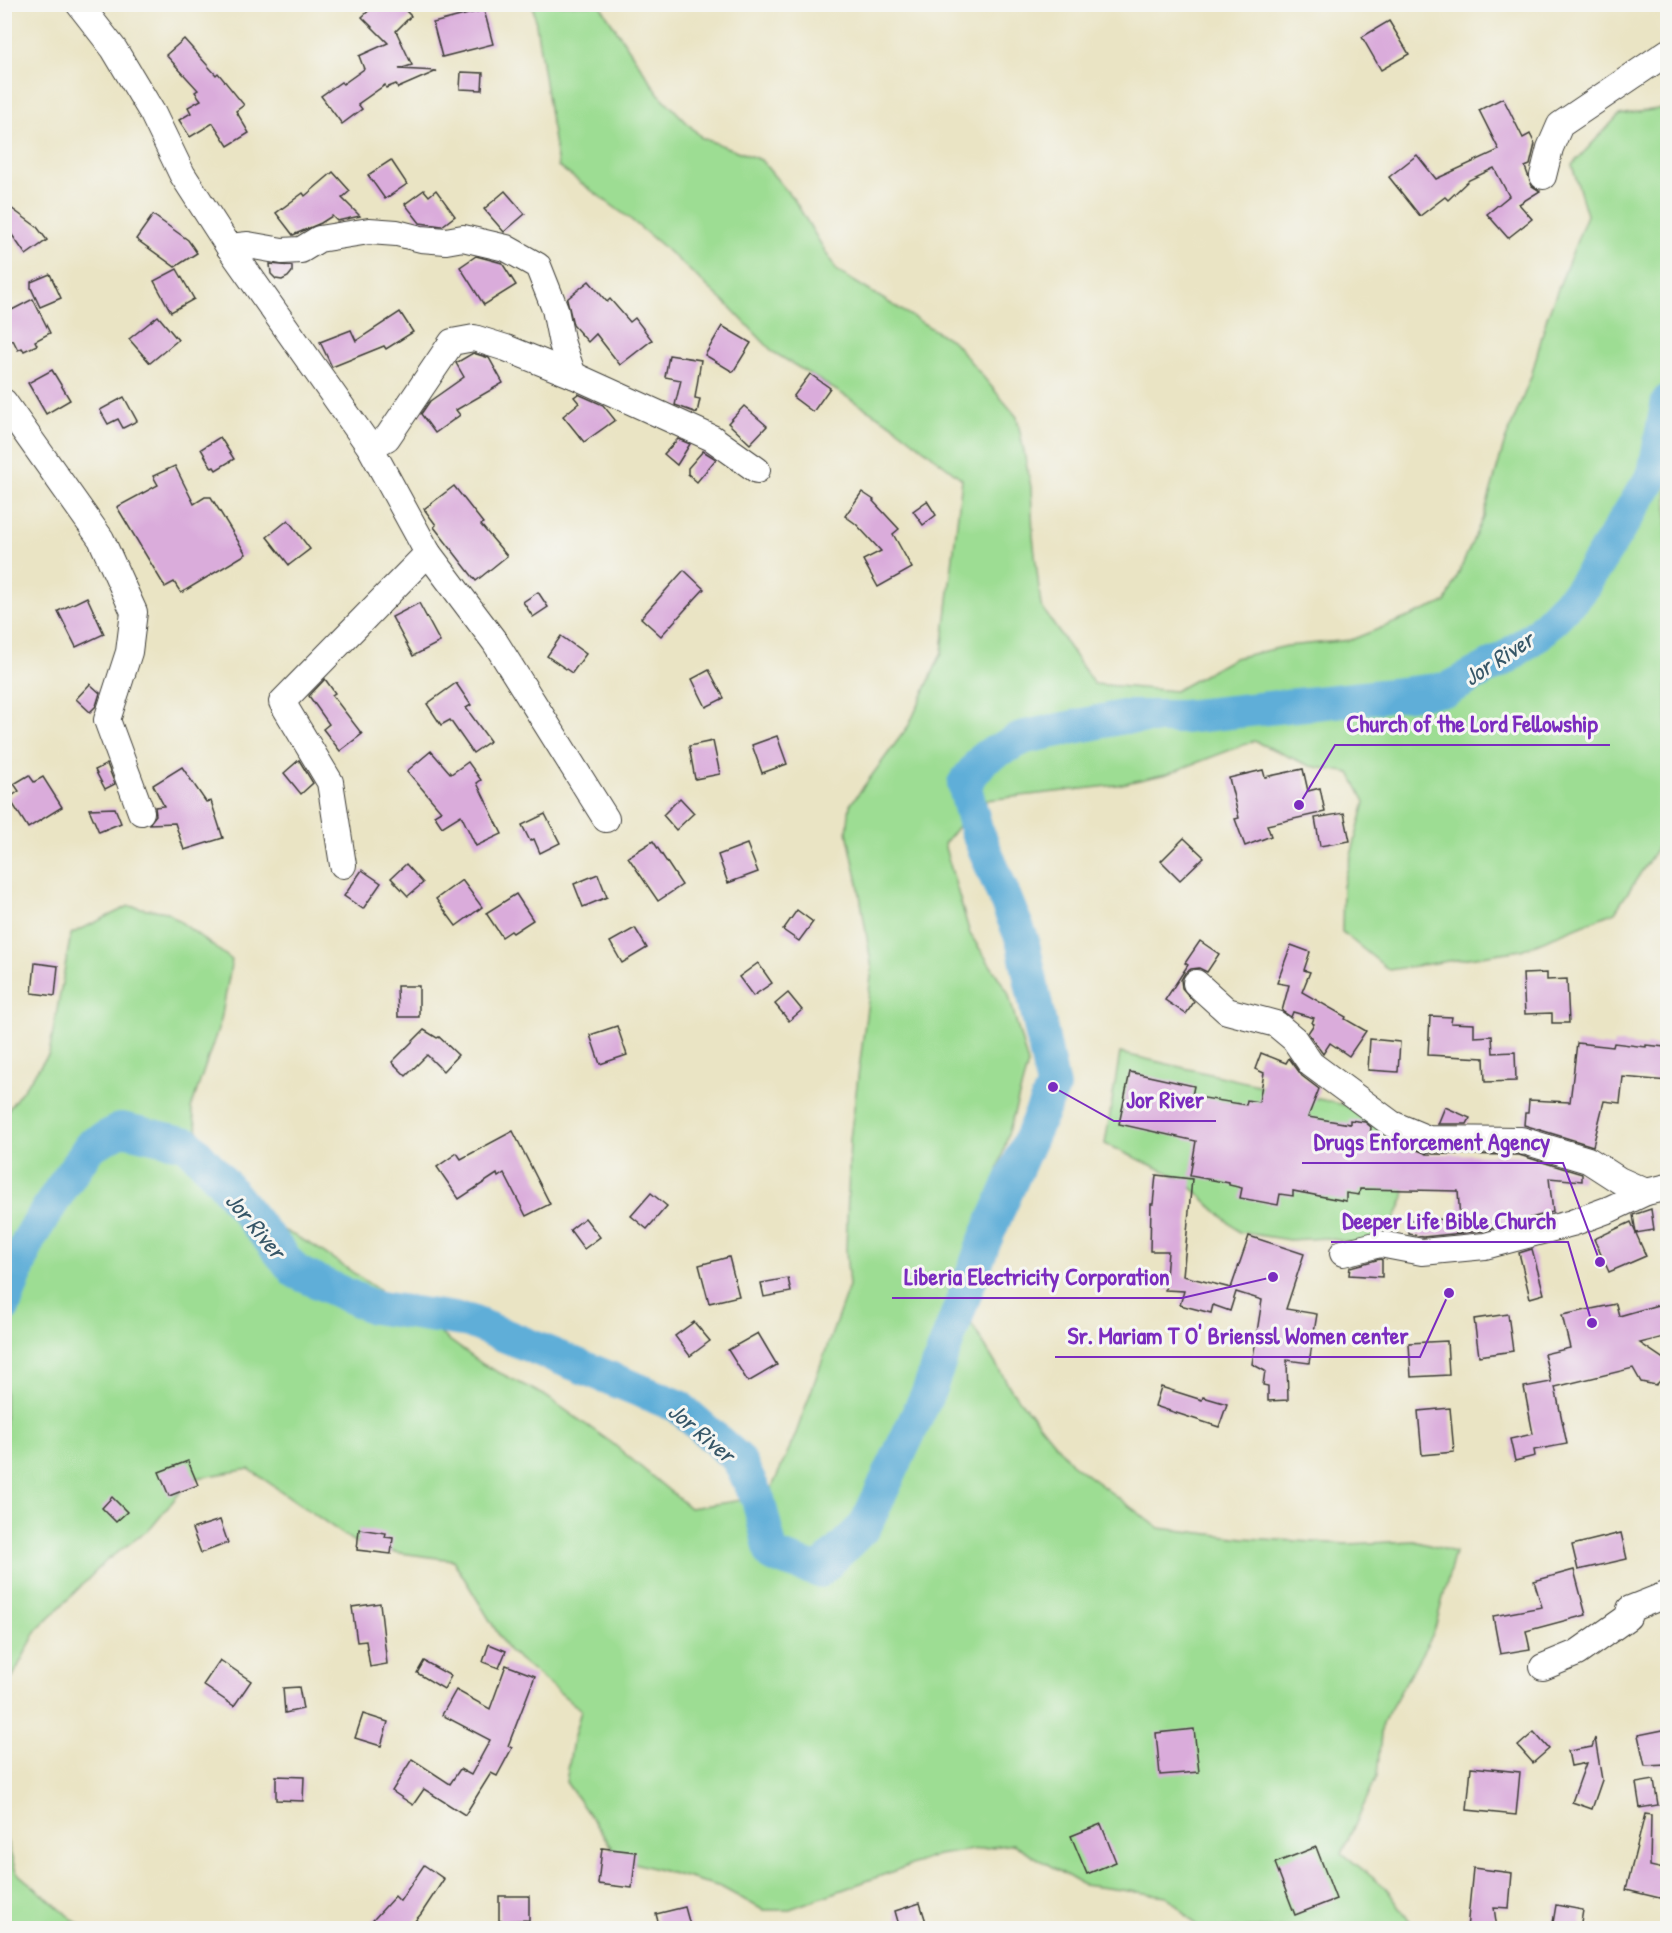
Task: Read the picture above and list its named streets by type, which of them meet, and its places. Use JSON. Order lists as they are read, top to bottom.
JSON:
{
  "water": ["Jor River"],
  "places": [
    "Church of the Lord Fellowship",
    "Jor River",
    "Drugs Enforcement Agency",
    "Liberia Electricity Corporation",
    "Sr. Mariam T O' Brienssl Women center",
    "Deeper Life Bible Church"
  ]
}
